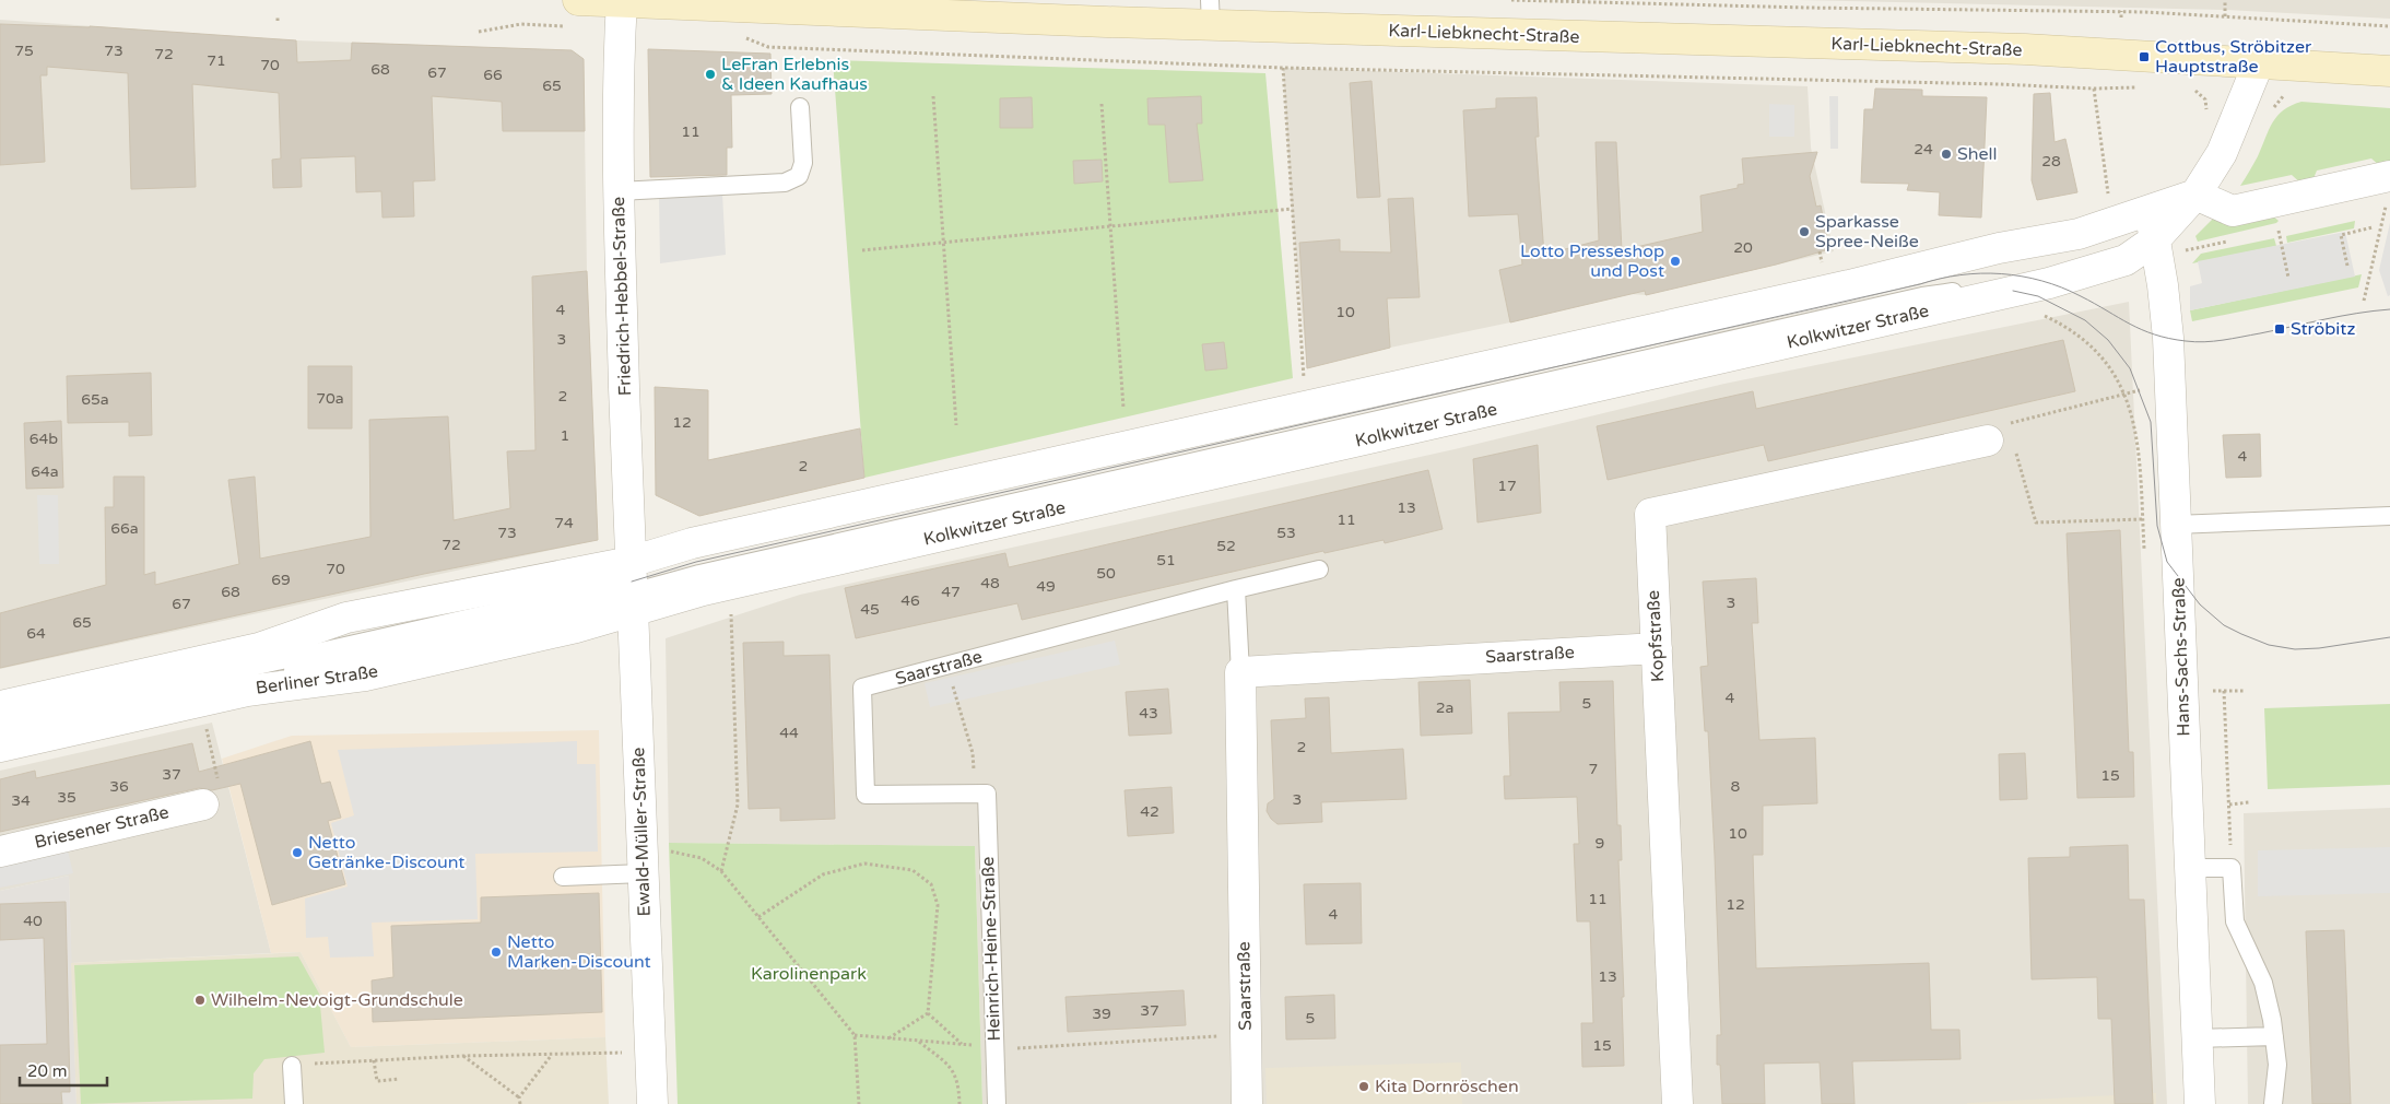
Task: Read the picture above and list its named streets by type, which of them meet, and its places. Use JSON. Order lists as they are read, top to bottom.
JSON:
{
  "streets": {
    "main road": ["Karl-Liebknecht-Straße"],
    "street": [
      "Friedrich-Hebbel-Straße",
      "Kolkwitzer Straße",
      "Kopfstraße",
      "Saarstraße",
      "Hans-Sachs-Straße",
      "Berliner Straße",
      "Briesener Straße",
      "Ewald-Müller-Straße"
    ],
    "lane": ["Heinrich-Heine-Straße"]
  },
  "crossings": [
    ["Karl-Liebknecht-Straße", "Friedrich-Hebbel-Straße"],
    ["Karl-Liebknecht-Straße", "Kolkwitzer Straße"],
    ["Friedrich-Hebbel-Straße", "Kolkwitzer Straße"],
    ["Friedrich-Hebbel-Straße", "Berliner Straße"],
    ["Friedrich-Hebbel-Straße", "Ewald-Müller-Straße"],
    ["Kolkwitzer Straße", "Hans-Sachs-Straße"],
    ["Kolkwitzer Straße", "Berliner Straße"],
    ["Kolkwitzer Straße", "Ewald-Müller-Straße"],
    ["Kopfstraße", "Saarstraße"],
    ["Saarstraße", "Heinrich-Heine-Straße"],
    ["Berliner Straße", "Ewald-Müller-Straße"]
  ],
  "parks": ["Karolinenpark"],
  "places": {
    "transit": ["Cottbus, Ströbitzer Hauptstraße", "Ströbitz"],
    "other": [
      "LeFran Erlebnis & Ideen Kaufhaus",
      "Shell",
      "Sparkasse Spree-Neiße",
      "Lotto Presseshop und Post",
      "Netto Getränke-Discount",
      "Netto Marken-Discount",
      "Wilhelm-Nevoigt-Grundschule",
      "Kita Dornröschen"
    ]
  },
  "house_numbers": [
    "75",
    "73",
    "72",
    "71",
    "70",
    "68",
    "67",
    "66",
    "65",
    "11",
    "24",
    "28",
    "20",
    "4",
    "10",
    "3",
    "2",
    "70a",
    "65a",
    "12",
    "1",
    "64b",
    "4",
    "2",
    "64a",
    "17",
    "13",
    "11",
    "74",
    "66a",
    "73",
    "53",
    "72",
    "52",
    "51",
    "70",
    "50",
    "69",
    "48",
    "49",
    "68",
    "47",
    "46",
    "3",
    "67",
    "45",
    "65",
    "64",
    "4",
    "5",
    "2a",
    "43",
    "44",
    "2",
    "7",
    "37",
    "15",
    "36",
    "8",
    "35",
    "3",
    "34",
    "42",
    "10",
    "9",
    "11",
    "12",
    "4",
    "40",
    "13",
    "37",
    "39",
    "5",
    "15"
  ],
  "scale_bar": "20 m"
}
